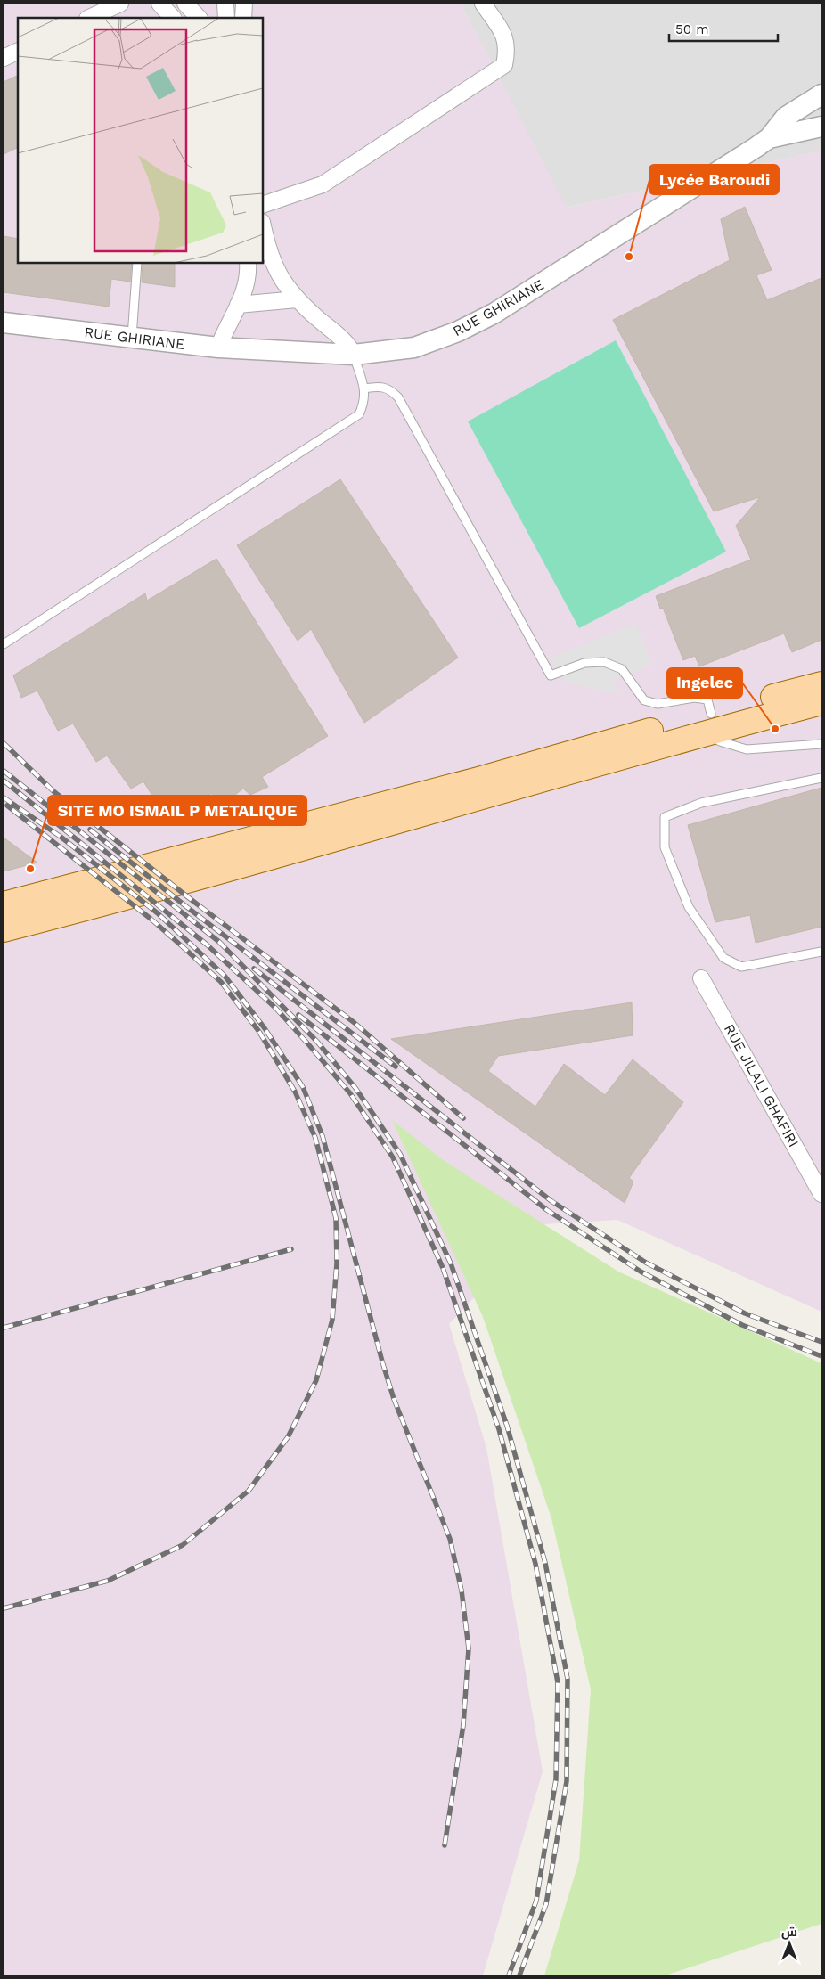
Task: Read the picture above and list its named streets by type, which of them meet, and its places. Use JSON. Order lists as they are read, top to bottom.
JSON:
{
  "streets": {
    "street": ["RUE GHIRIANE", "RUE JILALI GHAFIRI"]
  },
  "places": ["Lycée Baroudi", "Ingelec", "SITE MO ISMAIL P METALIQUE"],
  "scale_bar": "50 m",
  "north": "top"
}
